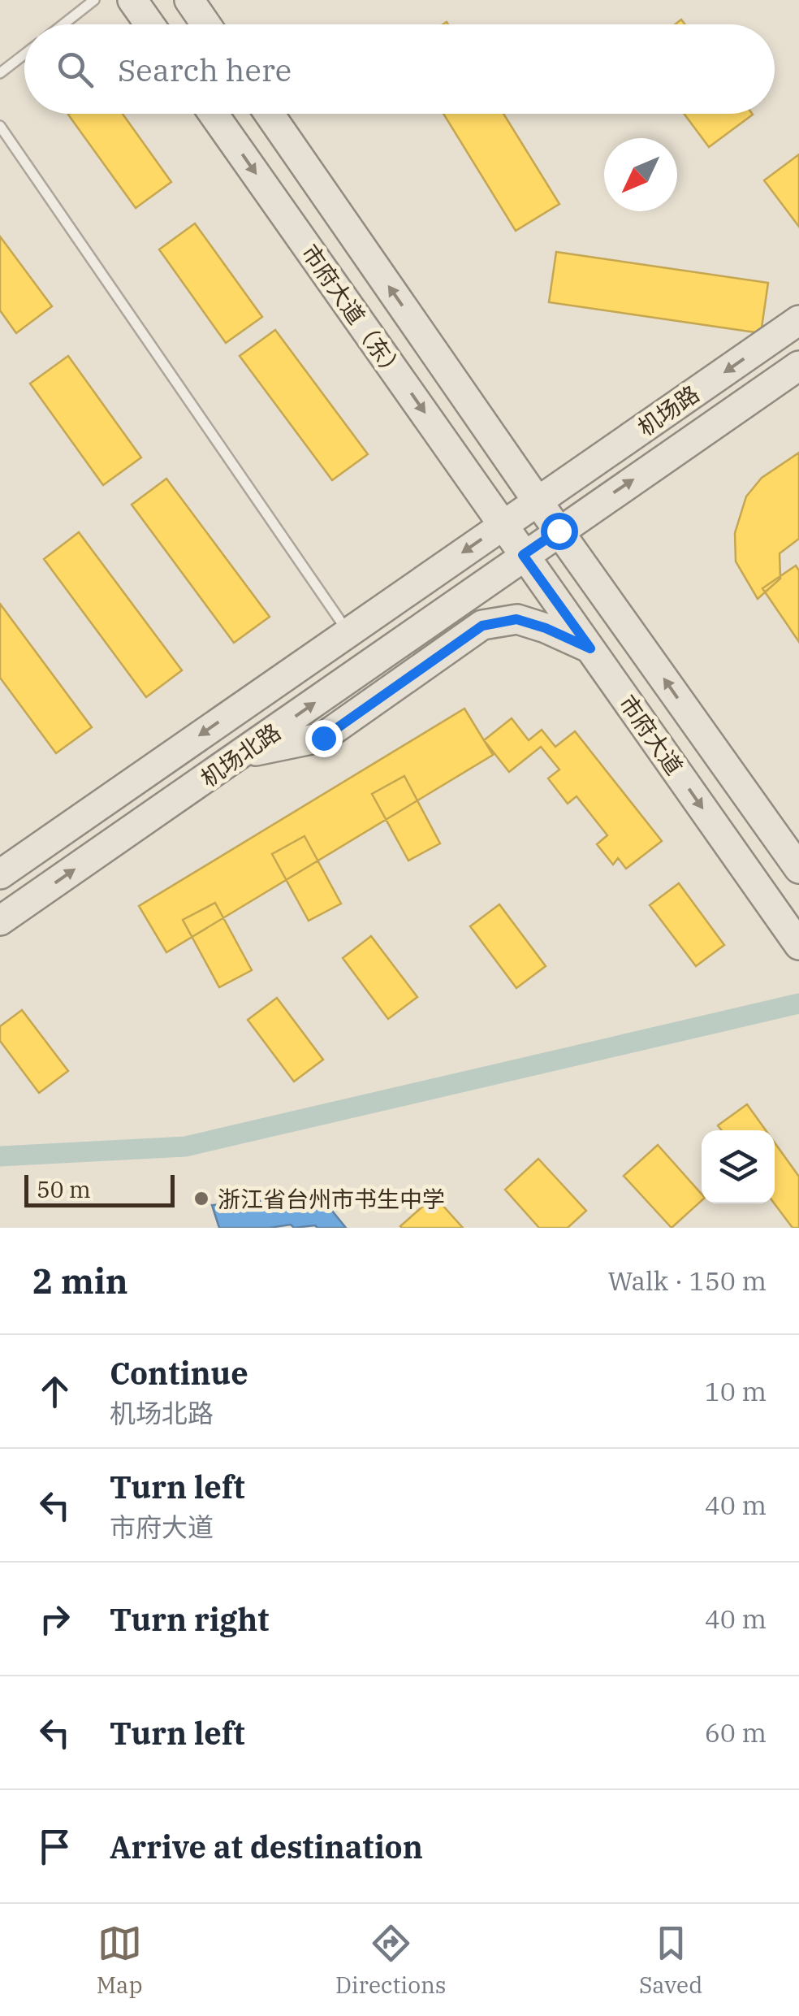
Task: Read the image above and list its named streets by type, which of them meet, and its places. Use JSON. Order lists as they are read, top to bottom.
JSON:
{
  "streets": {
    "main road": [
      "市府大道（东）",
      "机场路",
      "市府大道",
      "机场北路"
    ]
  },
  "crossings": [
    ["市府大道（东）", "机场路"],
    ["市府大道（东）", "市府大道"],
    ["市府大道（东）", "机场北路"],
    ["机场路", "市府大道"],
    ["机场路", "机场北路"],
    ["市府大道", "机场北路"]
  ],
  "places": ["浙江省台州市书生中学"],
  "scale_bar": "50 m",
  "north": "bottom left",
  "page": {
    "search": "Search here",
    "scale": "50 m",
    "heading": ["2 min", "Walk · 150 m"],
    "list": [
      ["Continue", "机场北路", "10 m"],
      ["Turn left", "市府大道", "40 m"],
      ["Turn right", "40 m"],
      ["Turn left", "60 m"],
      "Arrive at destination"
    ],
    "nav": ["Map", "Directions", "Saved"]
  }
}
